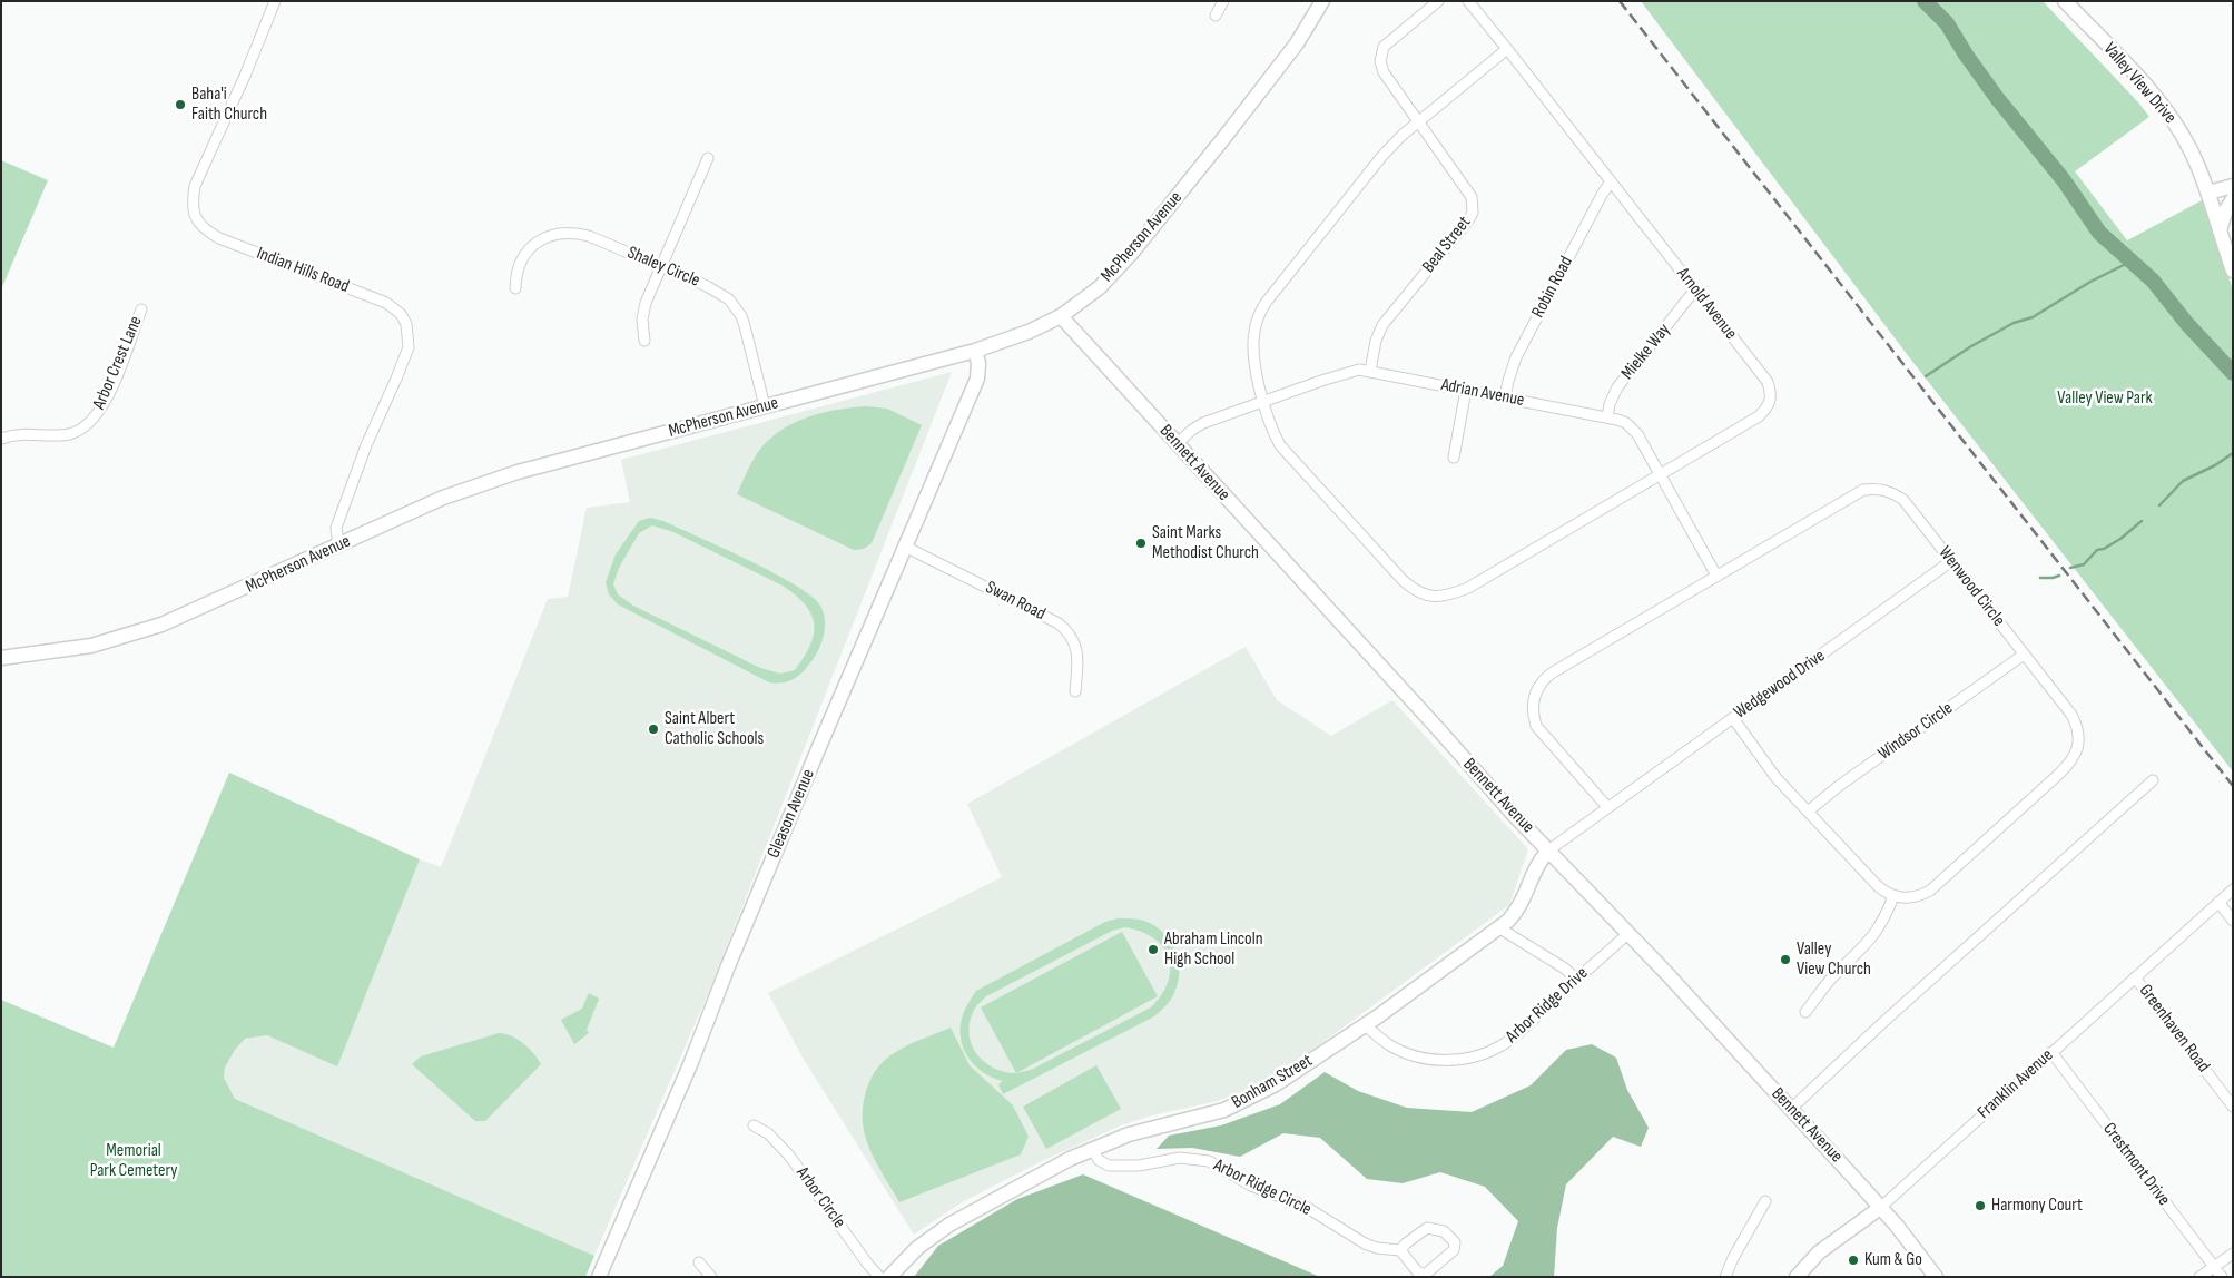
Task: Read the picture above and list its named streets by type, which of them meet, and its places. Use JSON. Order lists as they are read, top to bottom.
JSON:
{
  "streets": {
    "main road": [
      "Valley View Drive",
      "McPherson Avenue",
      "Bennett Avenue",
      "Gleason Avenue",
      "Bonham Street",
      "Franklin Avenue"
    ],
    "street": [
      "Beal Street",
      "Shaley Circle",
      "Indian Hills Road",
      "Robin Road",
      "Arnold Avenue",
      "Mielke Way",
      "Arbor Crest Lane",
      "Adrian Avenue",
      "Wenwood Circle",
      "Swan Road",
      "Wedgewood Drive",
      "Windsor Circle",
      "Arbor Ridge Drive",
      "Greenhaven Road",
      "Crestmont Drive",
      "Arbor Ridge Circle",
      "Arbor Circle"
    ]
  },
  "crossings": [
    ["McPherson Avenue", "Shaley Circle"],
    ["McPherson Avenue", "Indian Hills Road"],
    ["McPherson Avenue", "Bennett Avenue"],
    ["McPherson Avenue", "Gleason Avenue"],
    ["Beal Street", "Arnold Avenue"],
    ["Beal Street", "Adrian Avenue"],
    ["Robin Road", "Arnold Avenue"],
    ["Robin Road", "Adrian Avenue"],
    ["Arnold Avenue", "Mielke Way"],
    ["Arnold Avenue", "Adrian Avenue"],
    ["Mielke Way", "Adrian Avenue"],
    ["Adrian Avenue", "Bennett Avenue"],
    ["Adrian Avenue", "Wenwood Circle"],
    ["Bennett Avenue", "Wedgewood Drive"],
    ["Bennett Avenue", "Arbor Ridge Drive"],
    ["Bennett Avenue", "Bonham Street"],
    ["Bennett Avenue", "Franklin Avenue"],
    ["Wenwood Circle", "Wedgewood Drive"],
    ["Wenwood Circle", "Windsor Circle"],
    ["Swan Road", "Gleason Avenue"],
    ["Wedgewood Drive", "Bonham Street"],
    ["Arbor Ridge Drive", "Bonham Street"],
    ["Greenhaven Road", "Franklin Avenue"],
    ["Bonham Street", "Arbor Ridge Circle"],
    ["Franklin Avenue", "Crestmont Drive"]
  ],
  "parks": ["Valley View Park", "Memorial Park Cemetery"],
  "places": [
    "Baha'i Faith Church",
    "Saint Marks Methodist Church",
    "Saint Albert Catholic Schools",
    "Abraham Lincoln High School",
    "Valley View Church",
    "Harmony Court",
    "Kum & Go"
  ]
}
